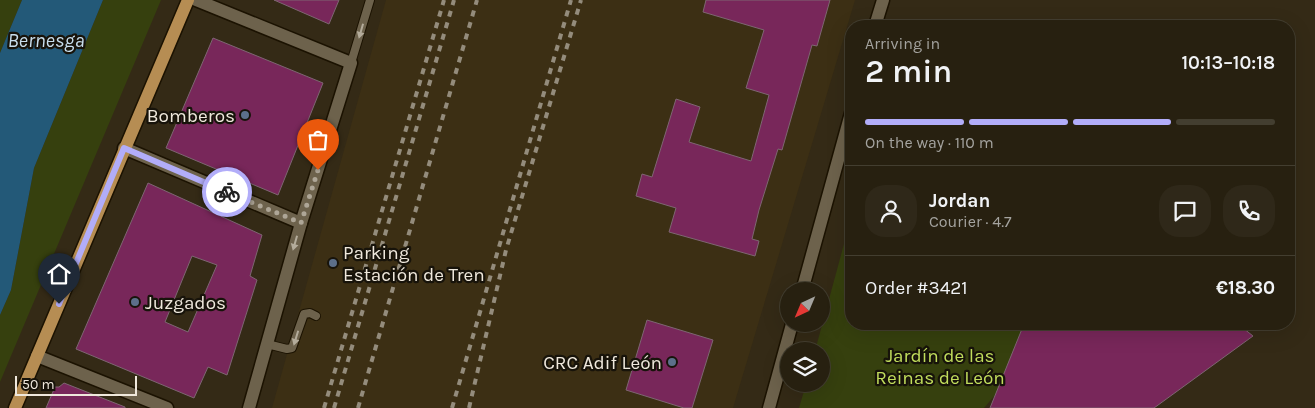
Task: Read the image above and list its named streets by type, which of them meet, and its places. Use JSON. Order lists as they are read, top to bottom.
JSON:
{
  "water": ["Bernesga"],
  "parks": ["Jardín de las Reinas de León"],
  "places": [
    "Bomberos",
    "Parking Estación de Tren",
    "Juzgados",
    "CRC Adif León"
  ],
  "scale_bar": "50 m",
  "north": "bottom left",
  "page": {
    "heading": ["2 min", "Arriving in", "10:13–10:18"],
    "panel": [
      "Jordan",
      "Courier · 4.7",
      "Order #3421",
      "€18.30"
    ],
    "bar": "On the way · 110 m",
    "scale": "50 m"
  }
}
